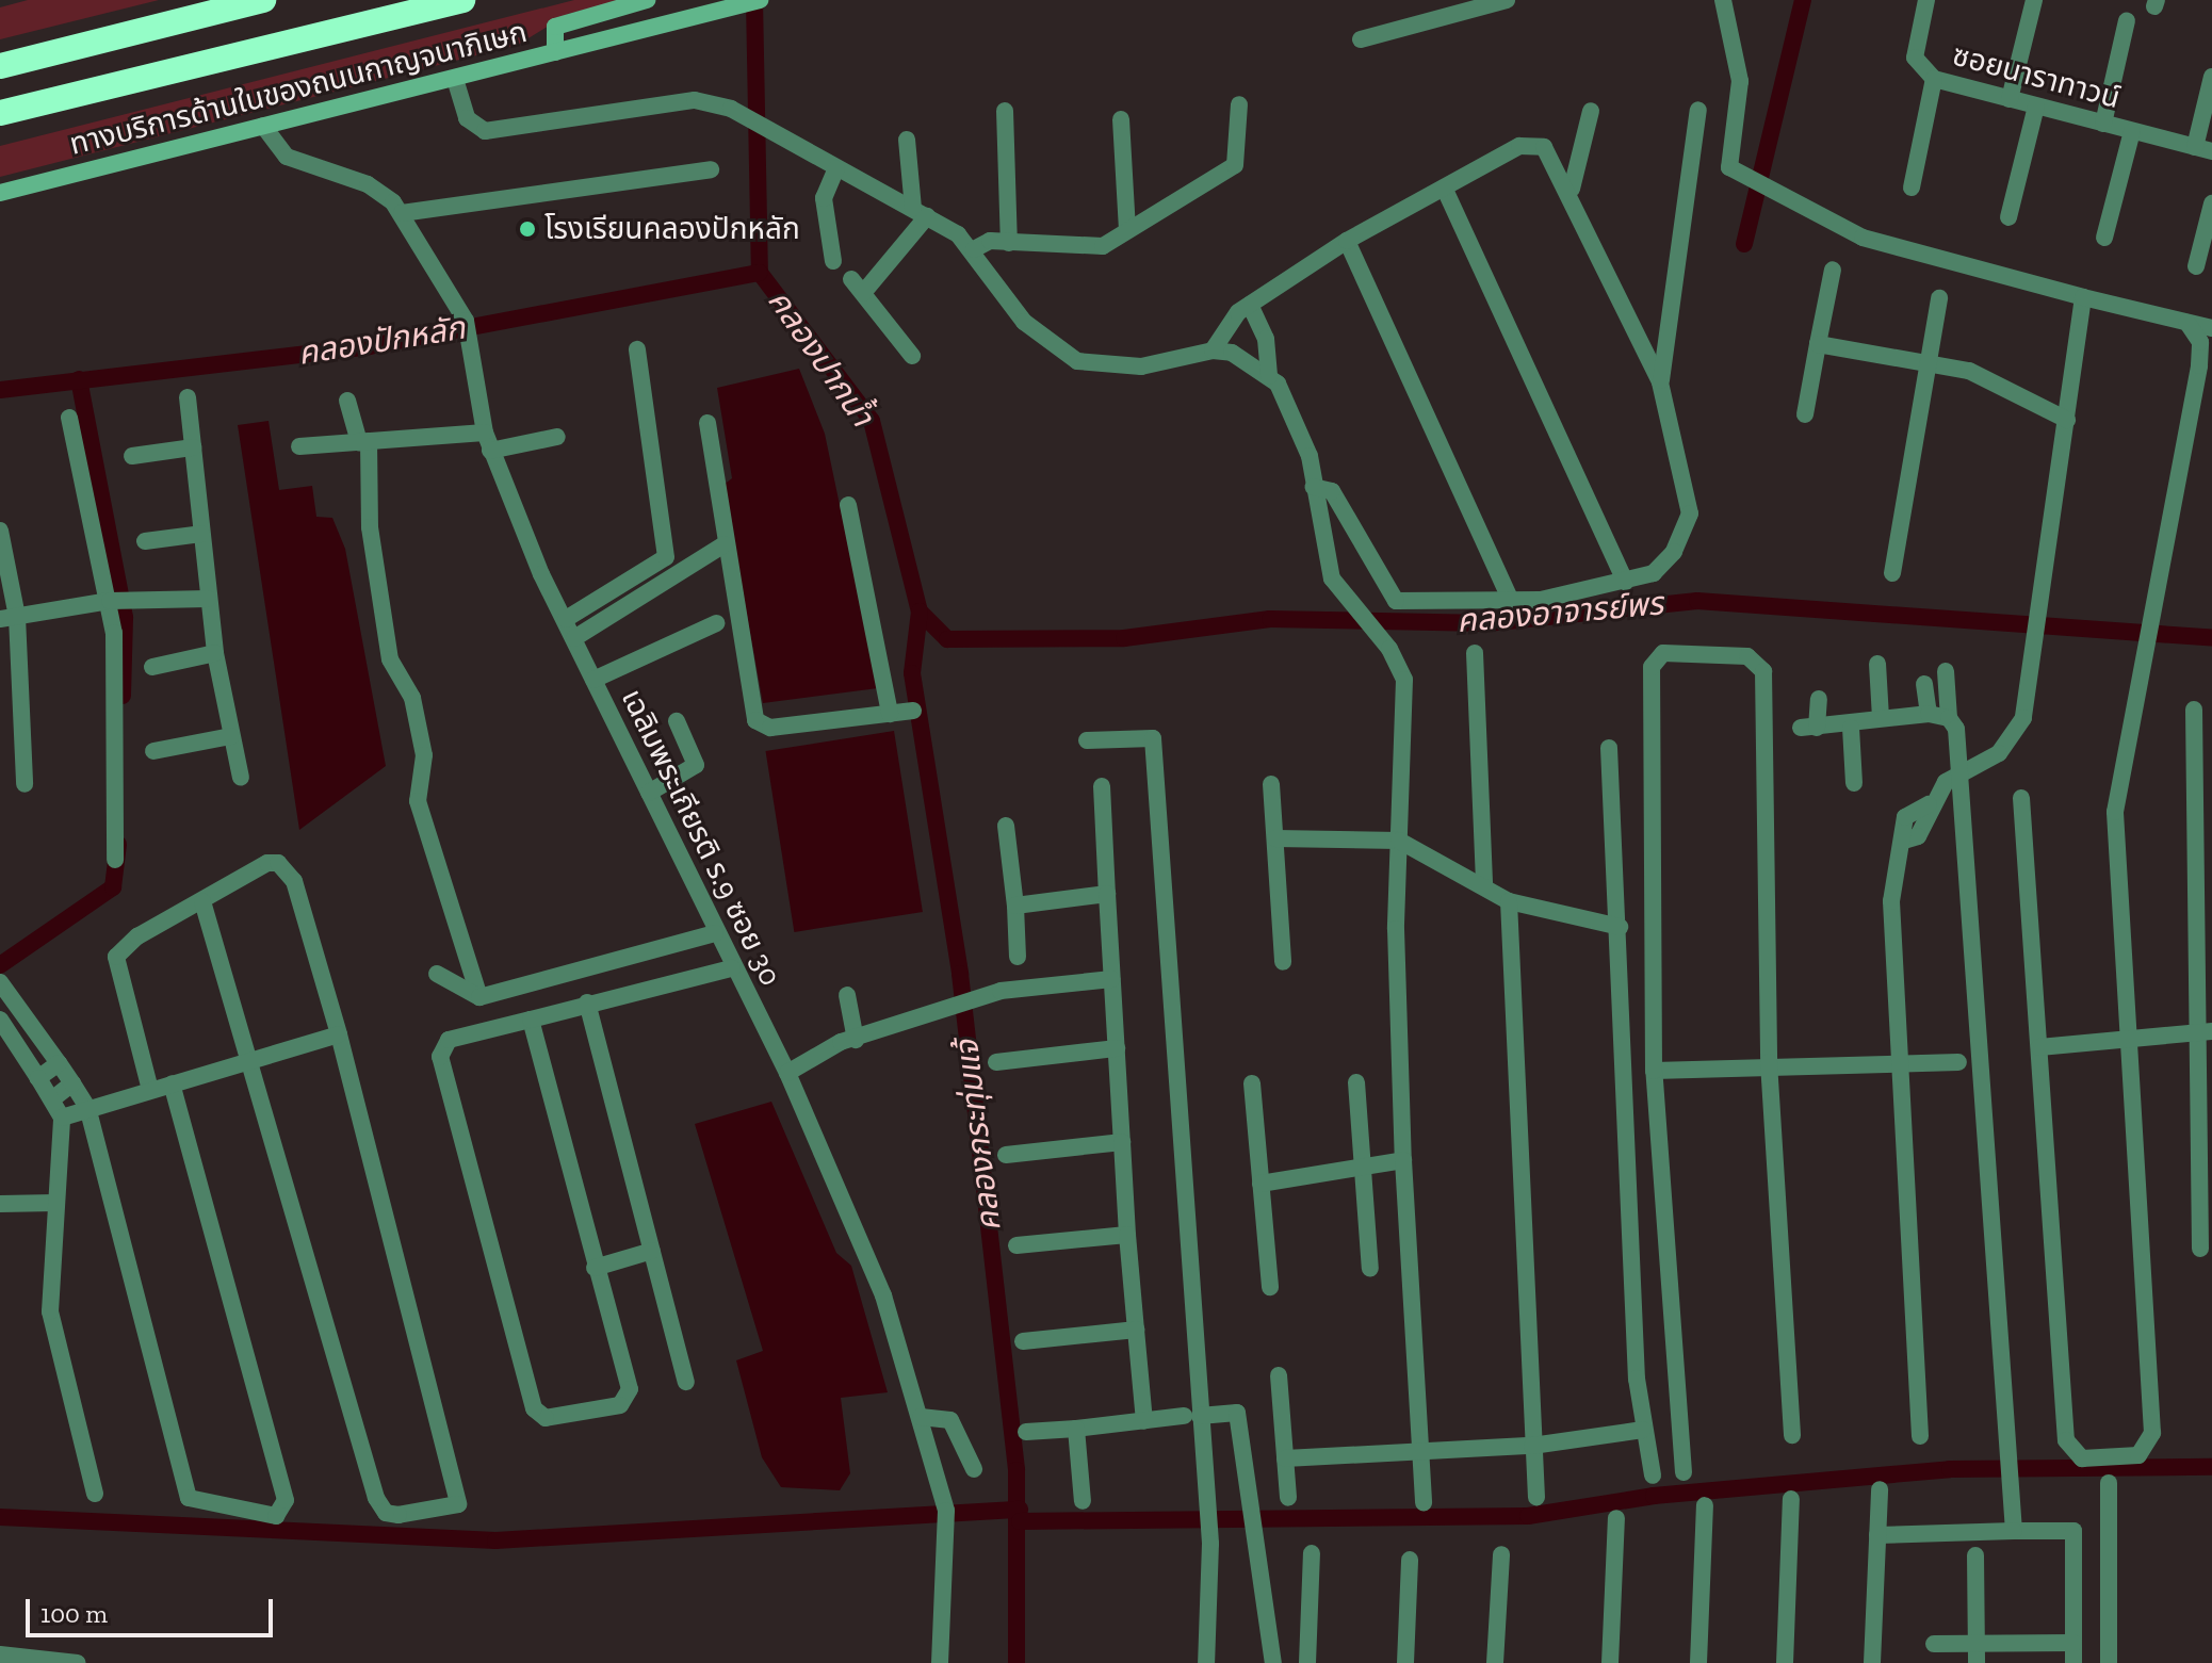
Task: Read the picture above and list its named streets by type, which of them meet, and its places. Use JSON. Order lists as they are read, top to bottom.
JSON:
{
  "streets": {
    "main road": ["ทางบริการด้านในของถนนกาญจนาภิเษก"],
    "street": ["ซอยนาราทาวน์", "เฉลิมพระเกียรติ ร.9 ซอย 30"]
  },
  "crossings": [
    ["ทางบริการด้านในของถนนกาญจนาภิเษก", "เฉลิมพระเกียรติ ร.9 ซอย 30"]
  ],
  "water": [
    "คลองปักหลัก",
    "คลองปากน้ำ",
    "คลองอาจารย์พร",
    "คลองกระทุ่มแจ้"
  ],
  "places": ["โรงเรียนคลองปักหลัก"],
  "scale_bar": "100 m"
}
